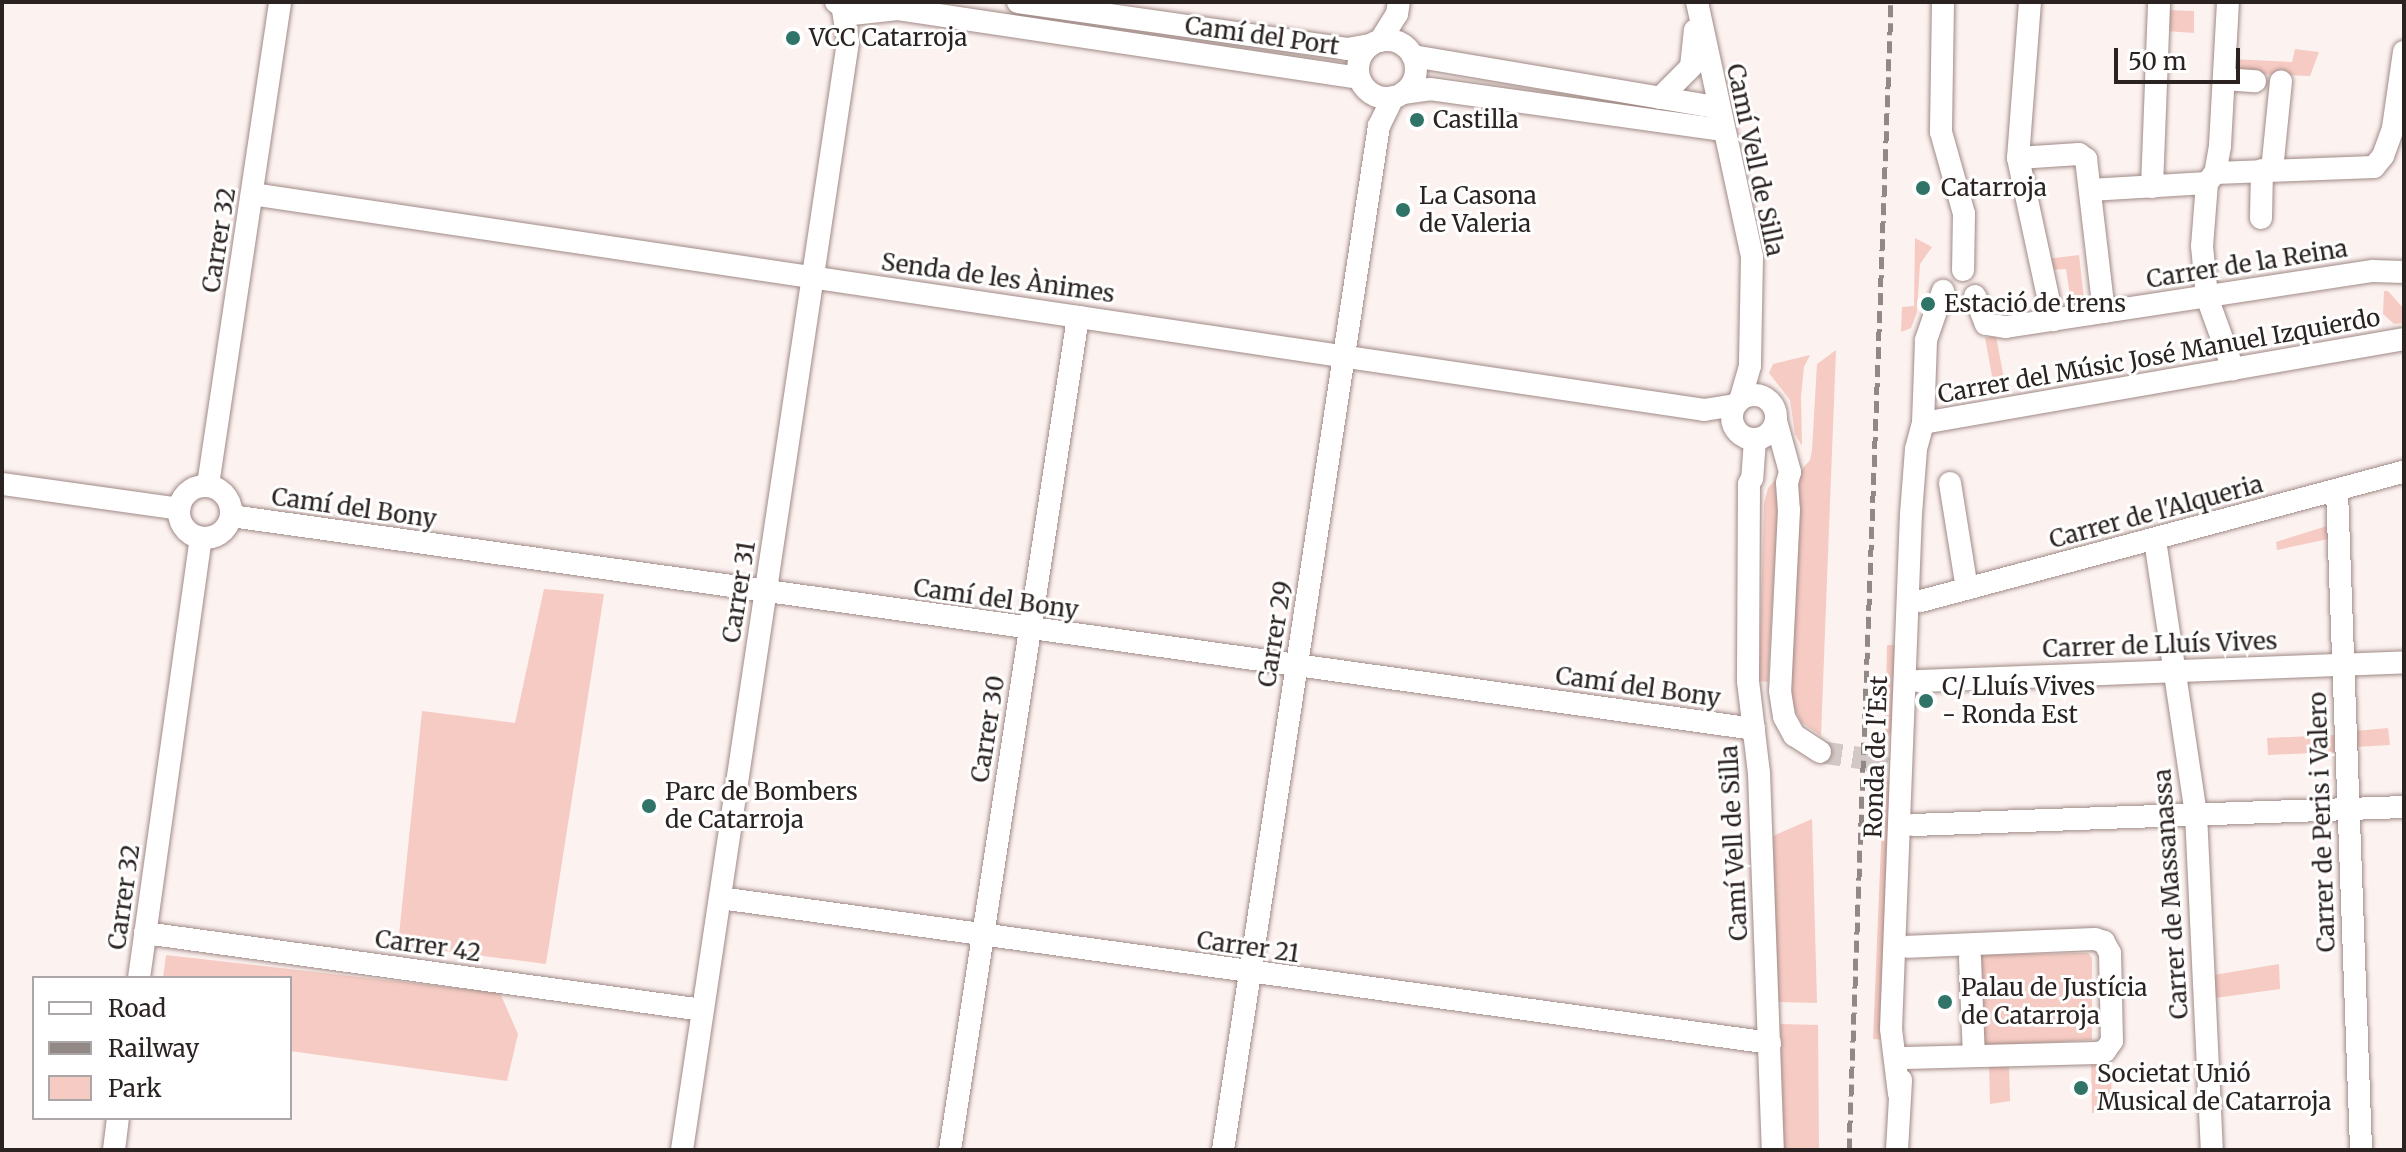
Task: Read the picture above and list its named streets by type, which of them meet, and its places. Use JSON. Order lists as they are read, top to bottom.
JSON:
{
  "streets": {
    "street": [
      "Camí del Port",
      "Camí Vell de Silla",
      "Carrer 32",
      "Carrer de la Reina",
      "Senda de les Ànimes",
      "Carrer del Músic José Manuel Izquierdo",
      "Camí del Bony",
      "Carrer de l'Alqueria",
      "Carrer 31",
      "Carrer 29",
      "Carrer de Lluís Vives",
      "Carrer 30",
      "Ronda de l'Est",
      "Carrer de Peris i Valero",
      "Carrer de Massanassa",
      "Carrer 42",
      "Carrer 21"
    ]
  },
  "crossings": [
    ["Camí del Port", "Camí Vell de Silla"],
    ["Camí del Port", "Carrer 31"],
    ["Camí del Port", "Carrer 29"],
    ["Camí Vell de Silla", "Senda de les Ànimes"],
    ["Camí Vell de Silla", "Camí del Bony"],
    ["Camí Vell de Silla", "Carrer 21"],
    ["Carrer 32", "Senda de les Ànimes"],
    ["Carrer 32", "Camí del Bony"],
    ["Carrer 32", "Carrer 42"],
    ["Carrer de la Reina", "Ronda de l'Est"],
    ["Senda de les Ànimes", "Carrer 31"],
    ["Senda de les Ànimes", "Carrer 29"],
    ["Senda de les Ànimes", "Carrer 30"],
    ["Carrer del Músic José Manuel Izquierdo", "Ronda de l'Est"],
    ["Camí del Bony", "Carrer 31"],
    ["Camí del Bony", "Carrer 29"],
    ["Camí del Bony", "Carrer 30"],
    ["Carrer de l'Alqueria", "Ronda de l'Est"],
    ["Carrer de l'Alqueria", "Carrer de Peris i Valero"],
    ["Carrer de l'Alqueria", "Carrer de Massanassa"],
    ["Carrer 31", "Carrer 42"],
    ["Carrer 31", "Carrer 21"],
    ["Carrer 29", "Carrer 21"],
    ["Carrer de Lluís Vives", "Ronda de l'Est"],
    ["Carrer de Lluís Vives", "Carrer de Peris i Valero"],
    ["Carrer de Lluís Vives", "Carrer de Massanassa"],
    ["Carrer 30", "Carrer 21"]
  ],
  "places": [
    "VCC Catarroja",
    "Castilla",
    "Catarroja",
    "La Casona de Valeria",
    "Estació de trens",
    "C/ Lluís Vives - Ronda Est",
    "Parc de Bombers de Catarroja",
    "Palau de Justícia de Catarroja",
    "Societat Unió Musical de Catarroja"
  ],
  "legend": ["Road", "Railway", "Park"],
  "scale_bar": "50 m"
}
